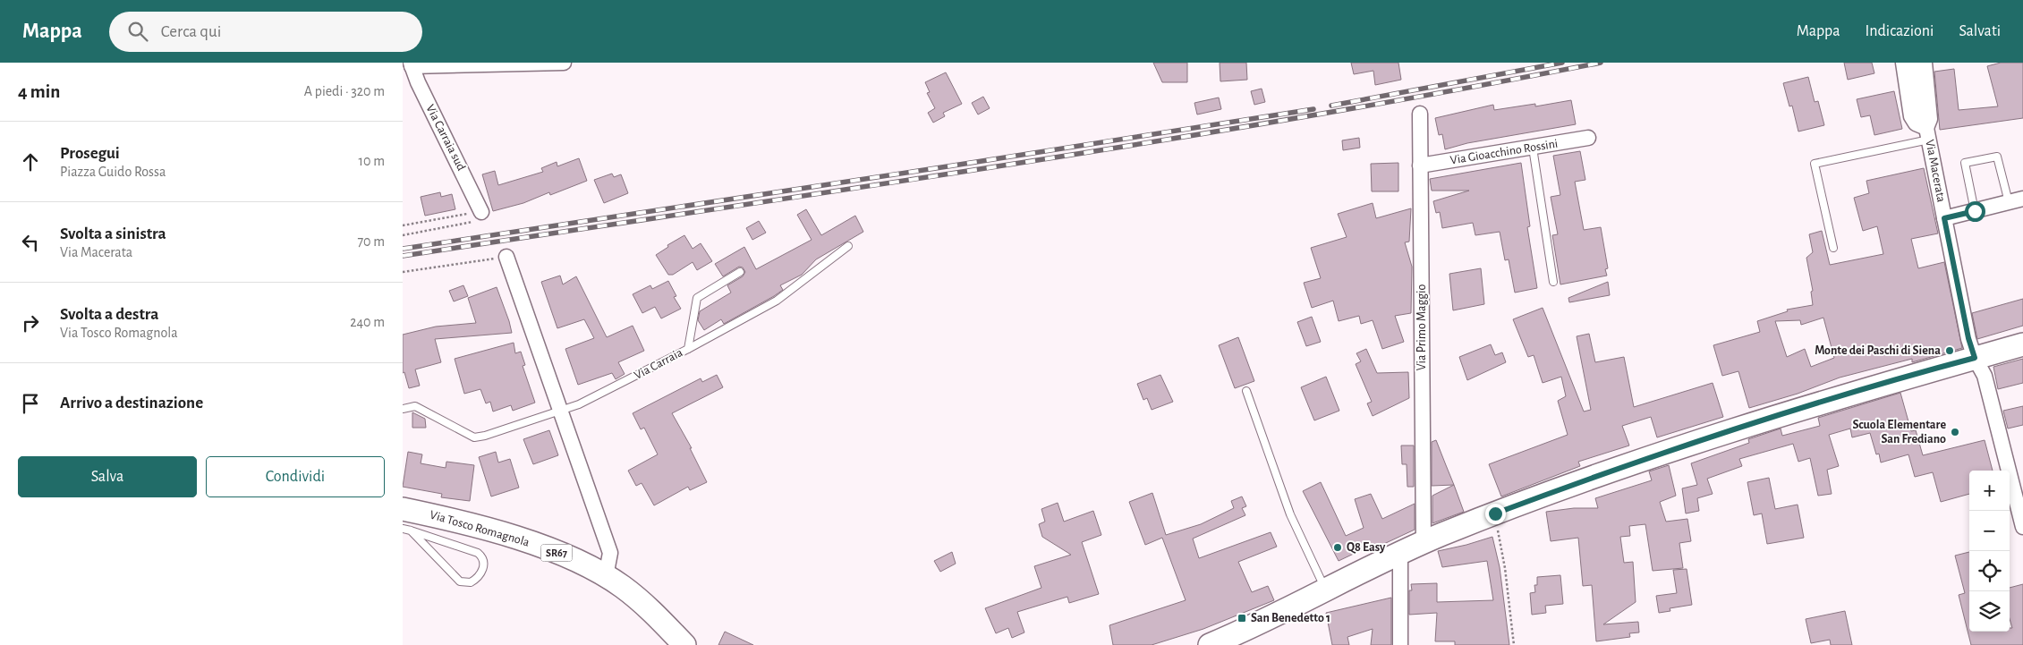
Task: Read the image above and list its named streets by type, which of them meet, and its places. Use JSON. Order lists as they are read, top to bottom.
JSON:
{
  "streets": {
    "main road": ["Via Tosco Romagnola", "SR67"],
    "street": [
      "Via Carraia sud",
      "Via Gioacchino Rossini",
      "Via Macerata",
      "Via Primo Maggio"
    ],
    "lane": ["Via Carraia"]
  },
  "crossings": [
    ["Via Gioacchino Rossini", "Via Primo Maggio"]
  ],
  "places": {
    "other": ["Monte dei Paschi di Siena", "Scuola Elementare San Frediano", "Q8 Easy"],
    "transit": ["San Benedetto 1"]
  },
  "page": {
    "header": "Mappa",
    "search": "Cerca qui",
    "nav": ["Mappa", "Indicazioni", "Salvati"],
    "heading": ["4 min", "A piedi · 320 m"],
    "list": [
      ["Prosegui", "Piazza Guido Rossa", "10 m"],
      ["Svolta a sinistra", "Via Macerata", "70 m"],
      ["Svolta a destra", "Via Tosco Romagnola", "240 m"],
      "Arrivo a destinazione"
    ],
    "buttons": ["Salva", "Condividi"],
    "map_buttons": ["+", "−"]
  }
}
